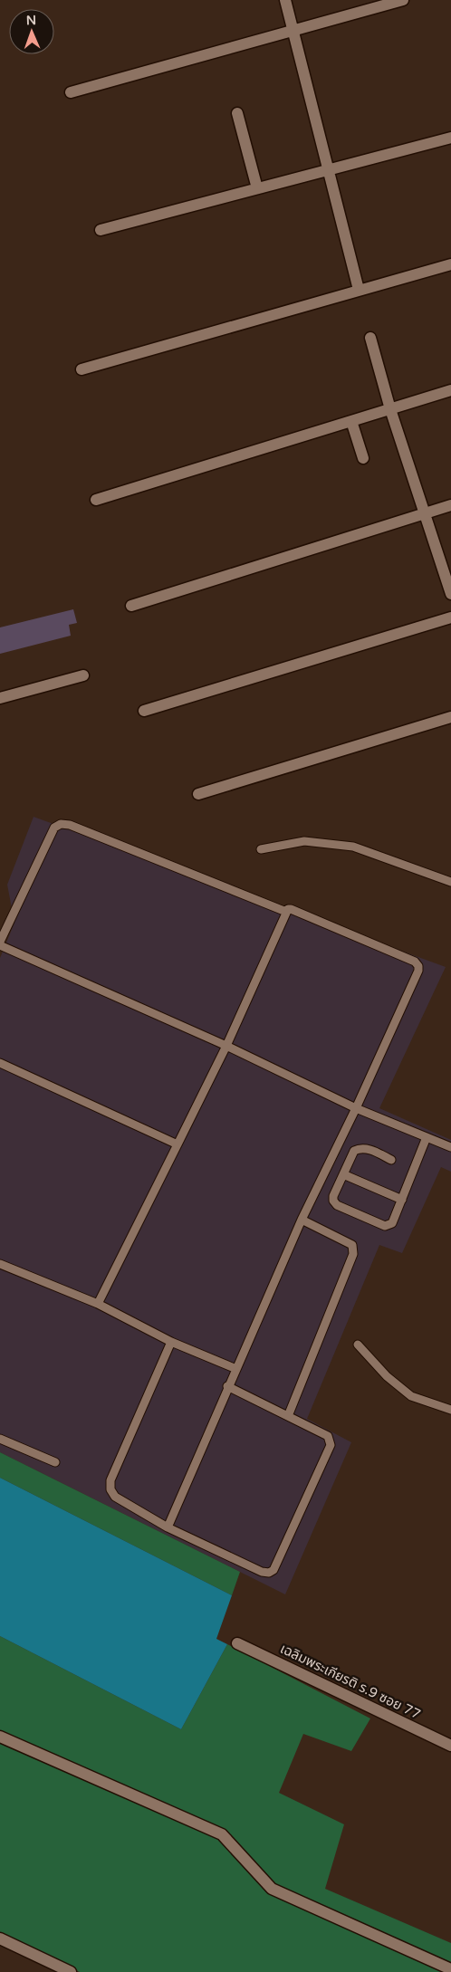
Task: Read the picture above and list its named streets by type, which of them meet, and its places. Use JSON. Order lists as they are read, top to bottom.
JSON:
{
  "streets": {
    "street": ["เฉลิมพระเกียรติ ร.9 ซอย 77"]
  },
  "north": "top"
}
